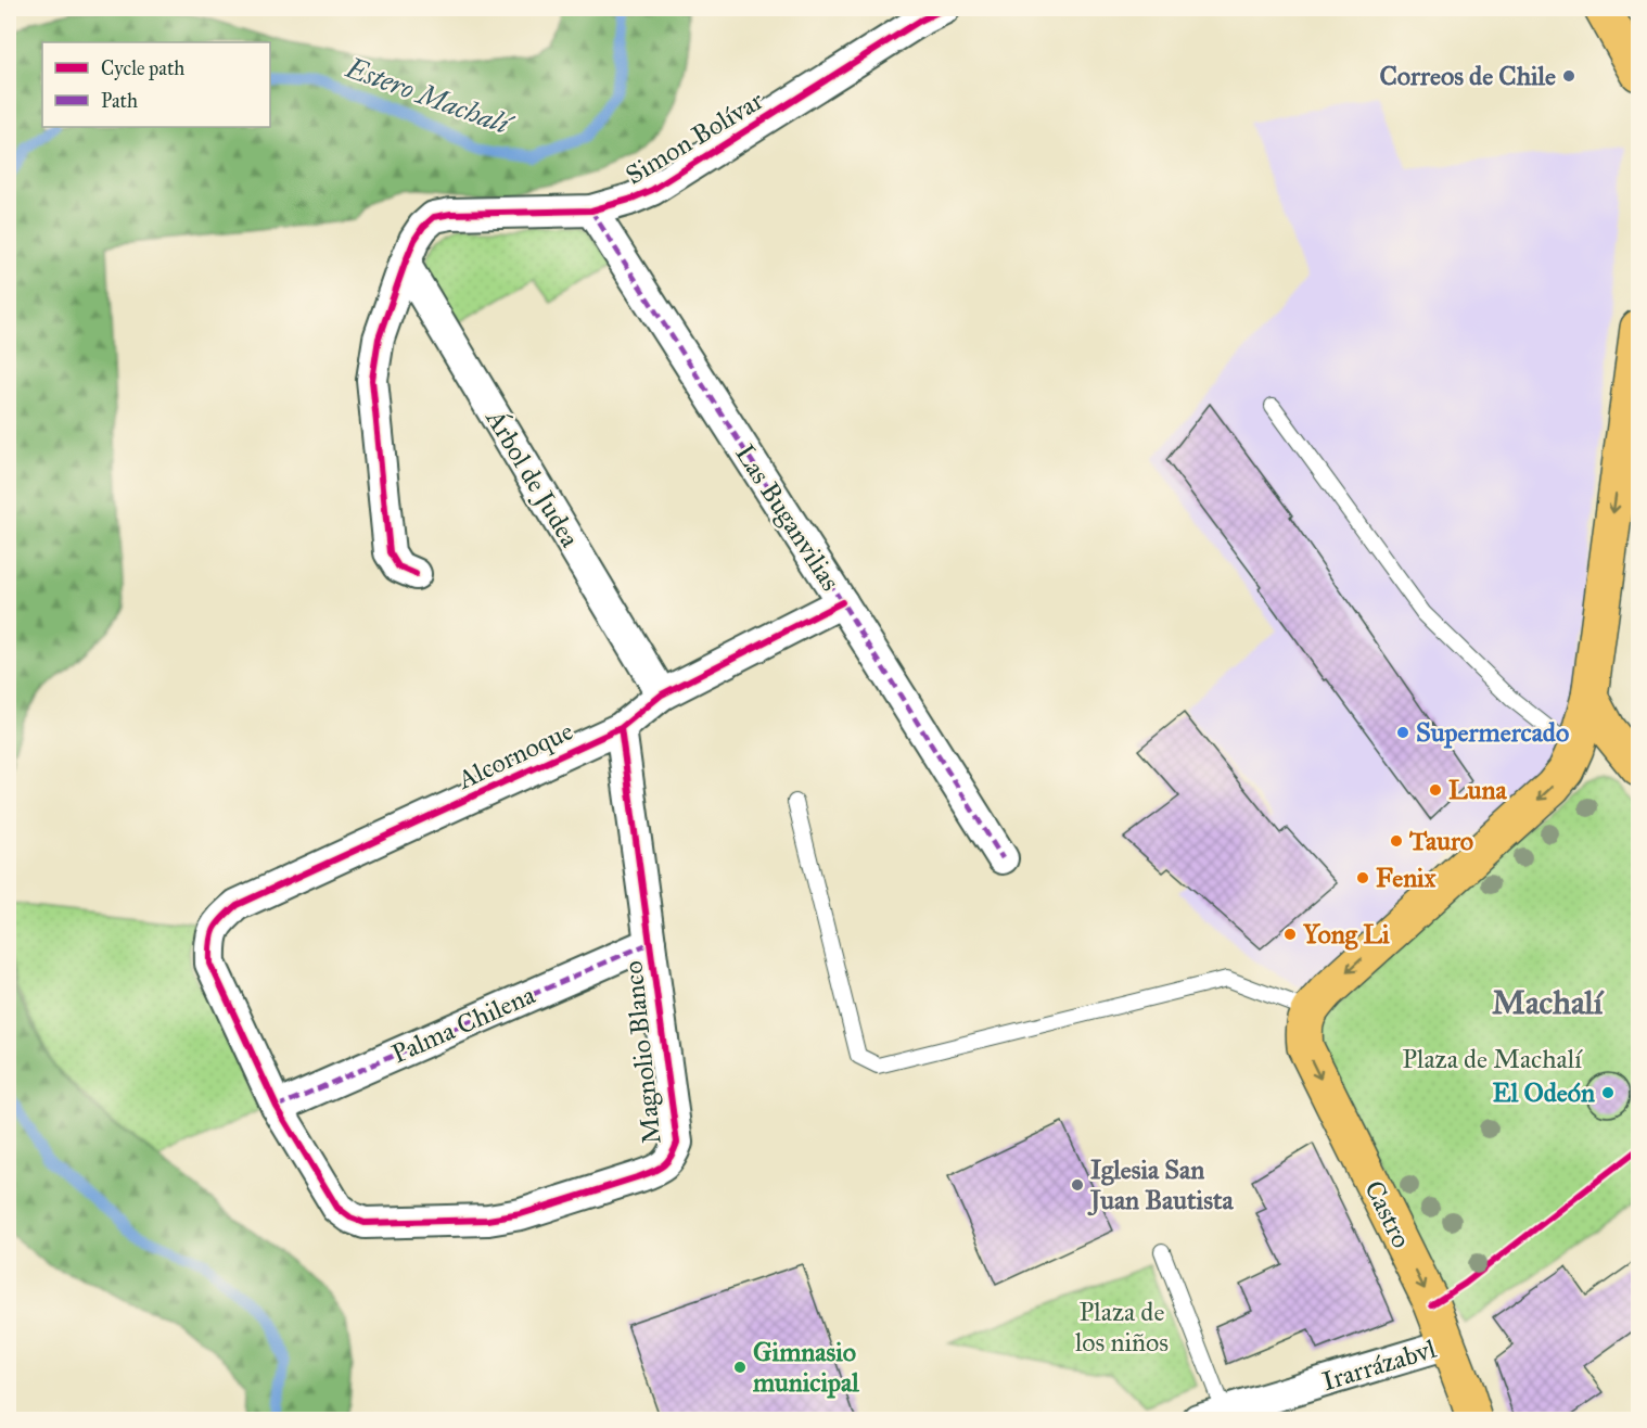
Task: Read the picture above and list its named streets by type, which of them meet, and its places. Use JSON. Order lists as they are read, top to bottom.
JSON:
{
  "streets": {
    "main road": ["Castro"],
    "street": [
      "Simon Bolívar",
      "Árbol de Judea",
      "Las Buganvilias",
      "Alcornoque",
      "Palma Chilena",
      "Magnolio Blanco",
      "Irarrázabvl"
    ]
  },
  "crossings": [
    ["Simon Bolívar", "Árbol de Judea"],
    ["Simon Bolívar", "Las Buganvilias"],
    ["Árbol de Judea", "Alcornoque"],
    ["Las Buganvilias", "Alcornoque"],
    ["Alcornoque", "Magnolio Blanco"],
    ["Palma Chilena", "Magnolio Blanco"],
    ["Castro", "Irarrázabvl"]
  ],
  "one_way": ["Castro"],
  "districts": ["Machalí"],
  "water": ["Estero Machalí"],
  "parks": ["Plaza de Machalí", "Plaza de los niños"],
  "places": [
    "Correos de Chile",
    "Supermercado",
    "Luna",
    "Tauro",
    "Fenix",
    "Yong Li",
    "El Odeón",
    "Iglesia San Juan Bautista",
    "Gimnasio municipal"
  ],
  "legend": ["Cycle path", "Path"]
}
